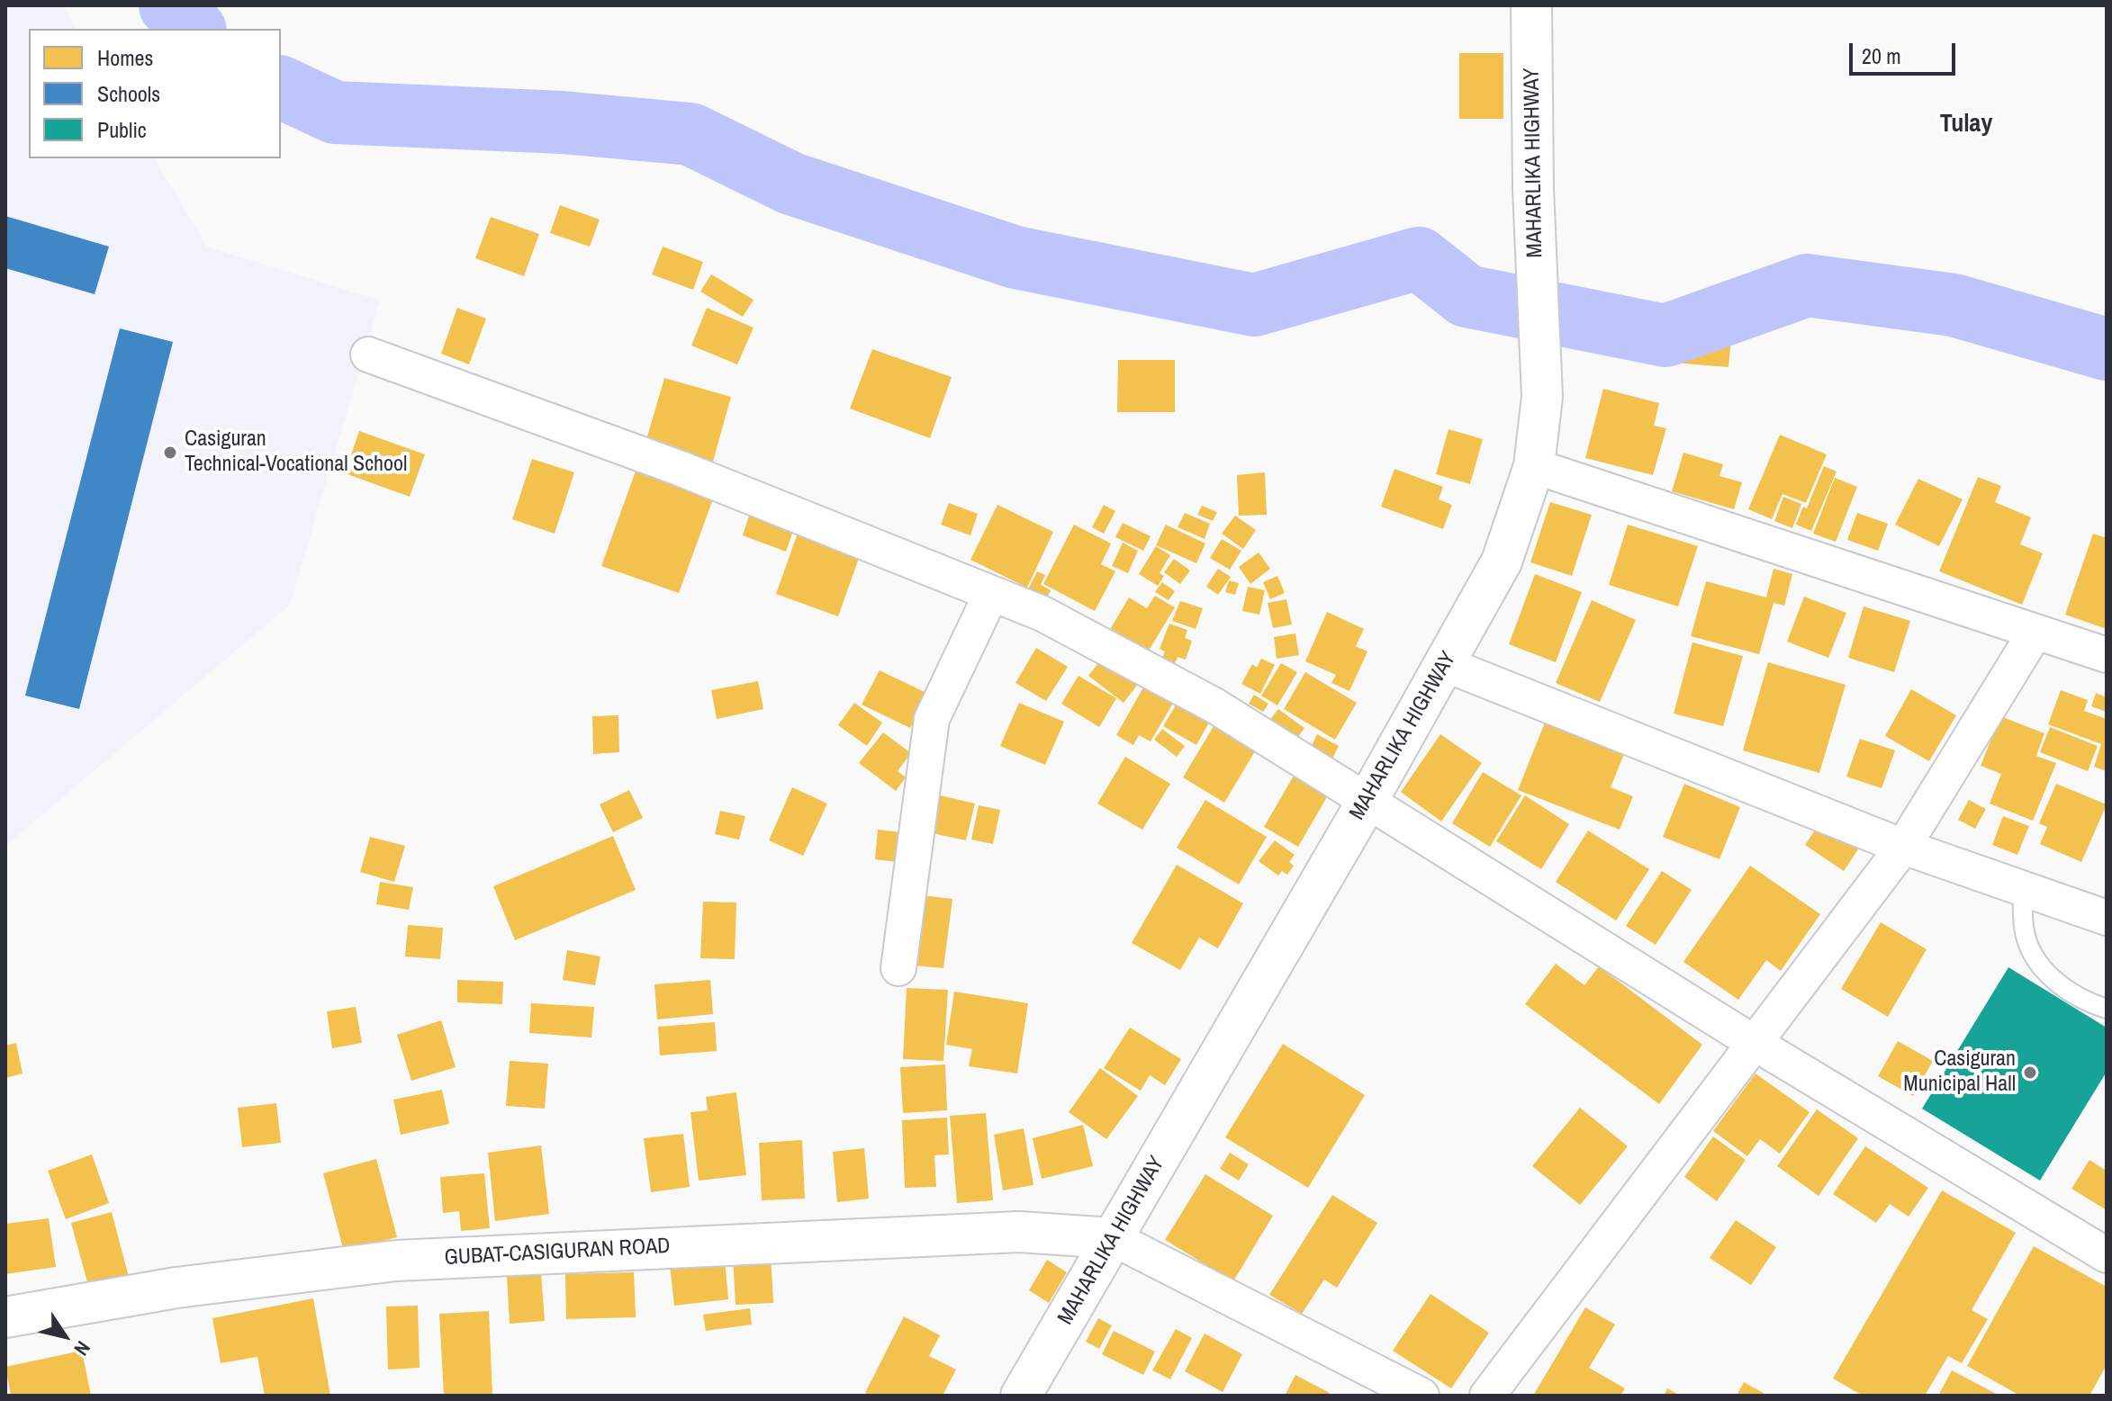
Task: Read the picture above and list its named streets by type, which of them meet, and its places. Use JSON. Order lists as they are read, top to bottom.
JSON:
{
  "streets": {
    "main road": ["MAHARLIKA HIGHWAY", "GUBAT-CASIGURAN ROAD"]
  },
  "crossings": [
    ["MAHARLIKA HIGHWAY", "GUBAT-CASIGURAN ROAD"]
  ],
  "districts": ["Tulay"],
  "places": ["Casiguran Technical-Vocational School", "Casiguran Municipal Hall"],
  "legend": ["Homes", "Schools", "Public"],
  "scale_bar": "20 m",
  "north": "bottom right"
}
